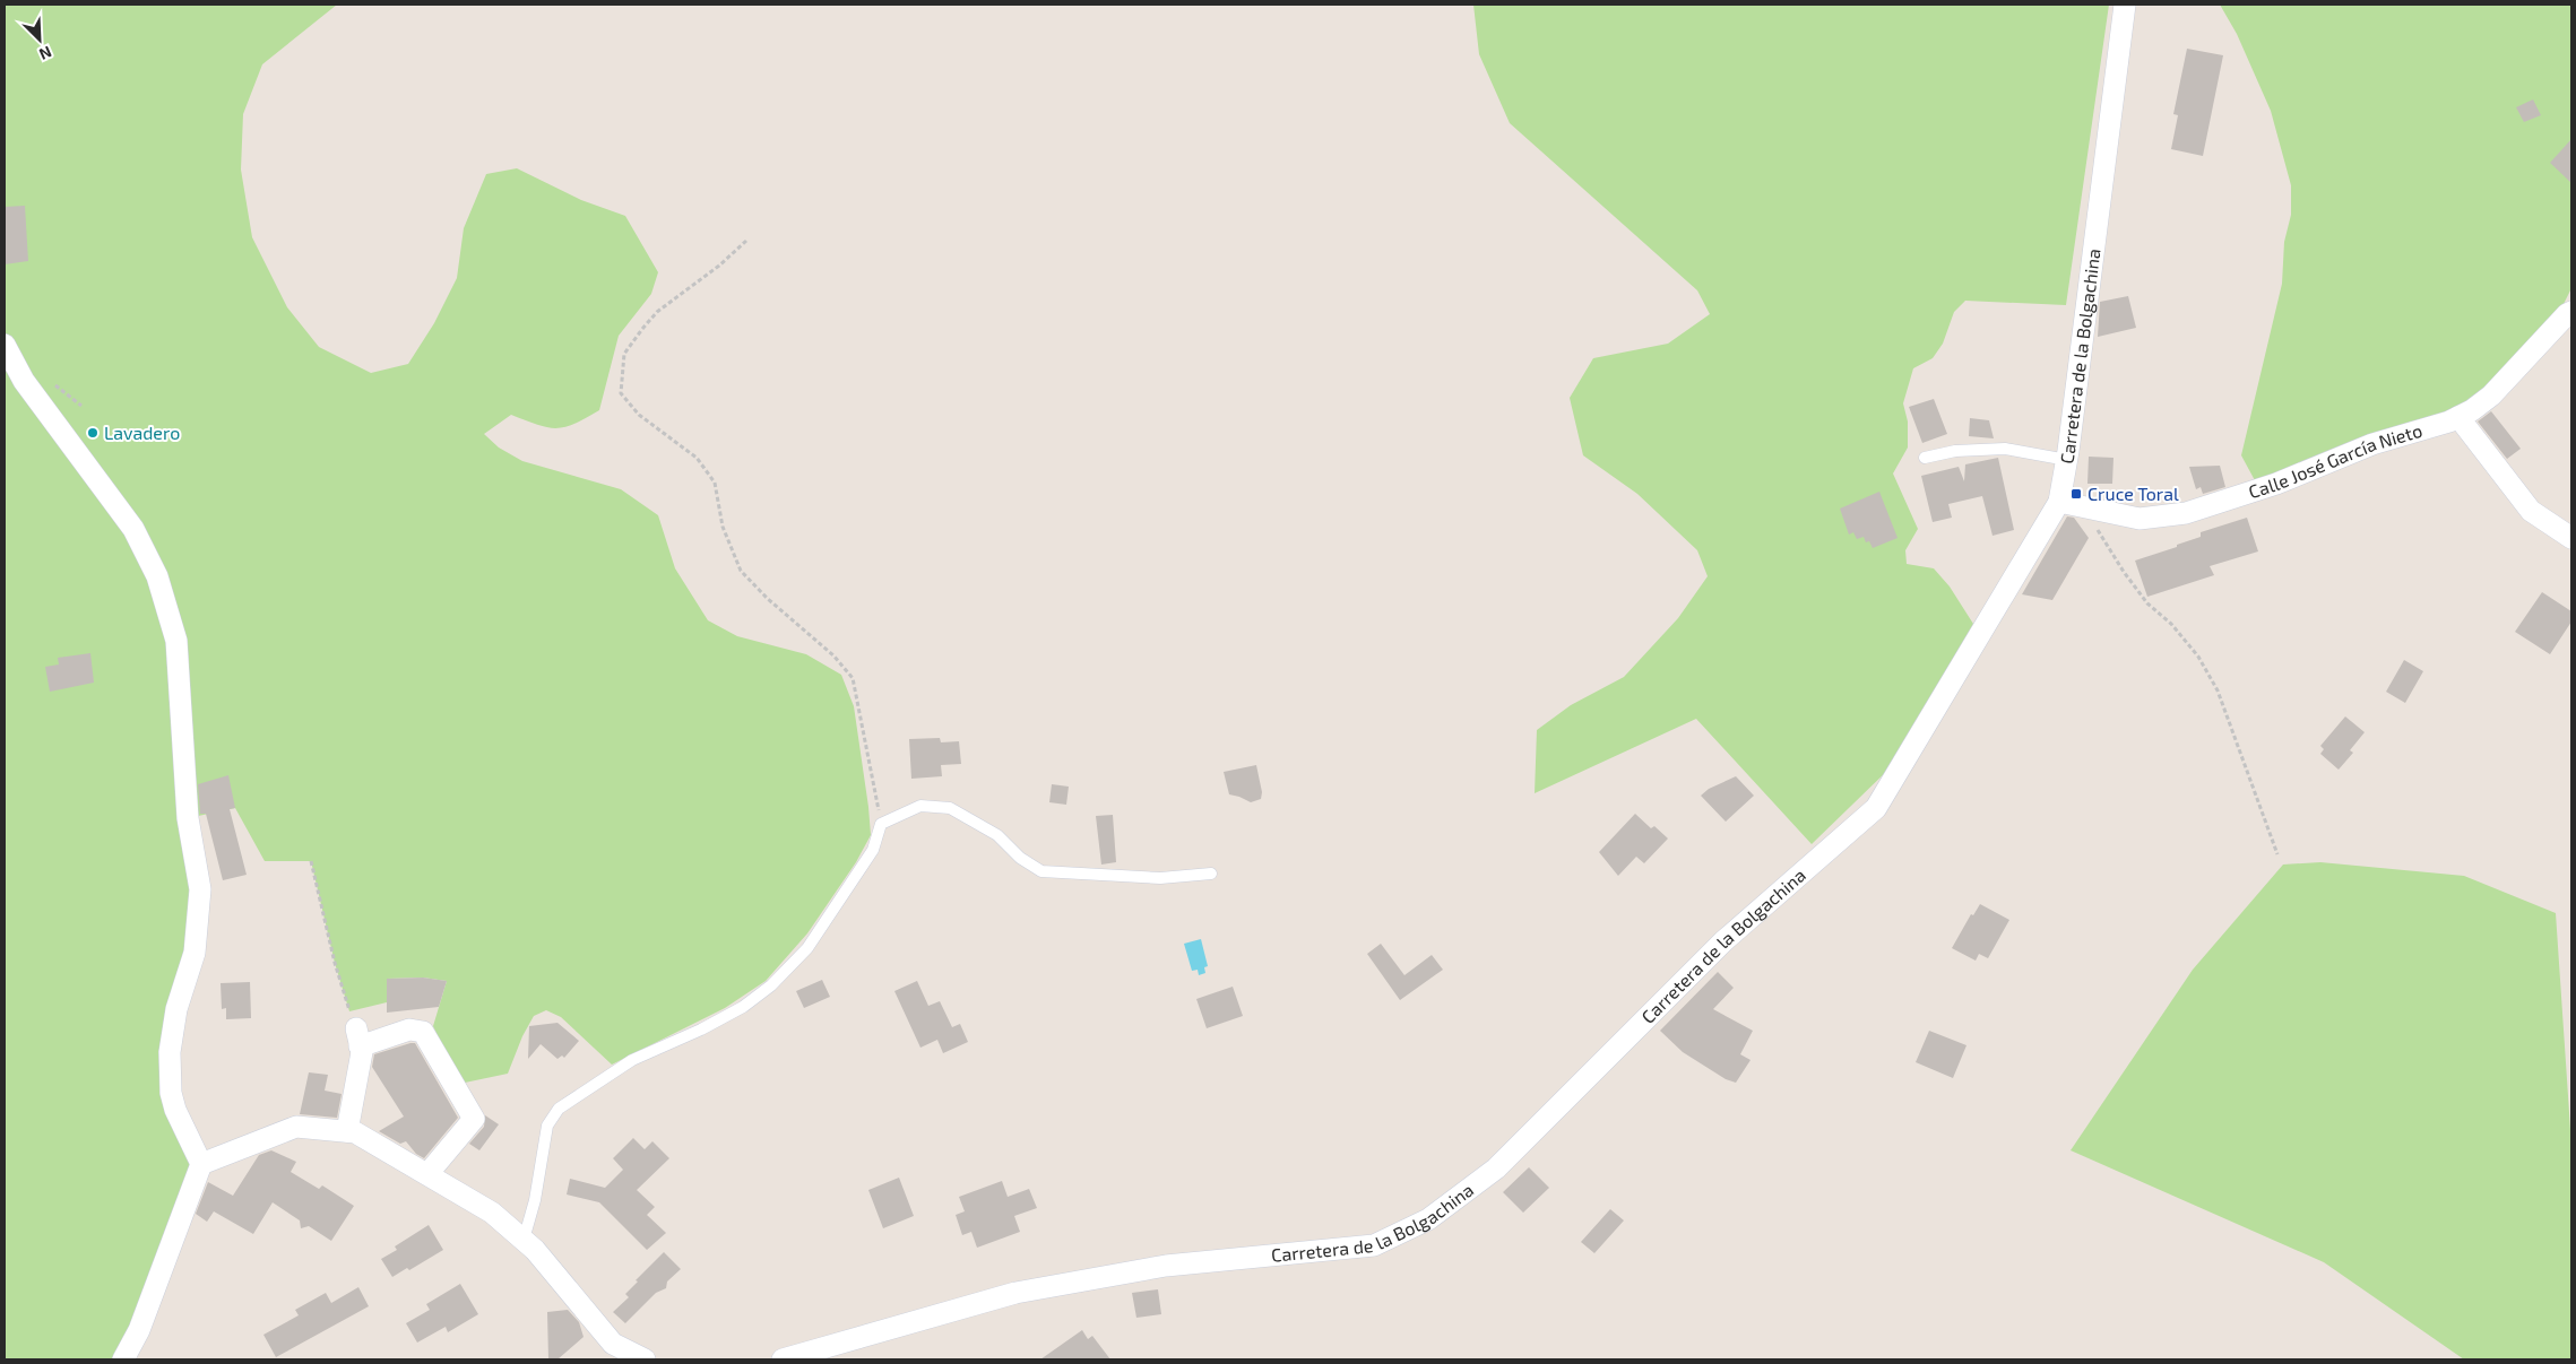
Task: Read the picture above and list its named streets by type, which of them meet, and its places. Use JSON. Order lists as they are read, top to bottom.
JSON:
{
  "streets": {
    "street": ["Carretera de la Bolgachina", "Calle José García Nieto"]
  },
  "crossings": [
    ["Carretera de la Bolgachina", "Calle José García Nieto"]
  ],
  "places": {
    "other": ["Lavadero"],
    "transit": ["Cruce Toral"]
  },
  "north": "bottom right"
}
